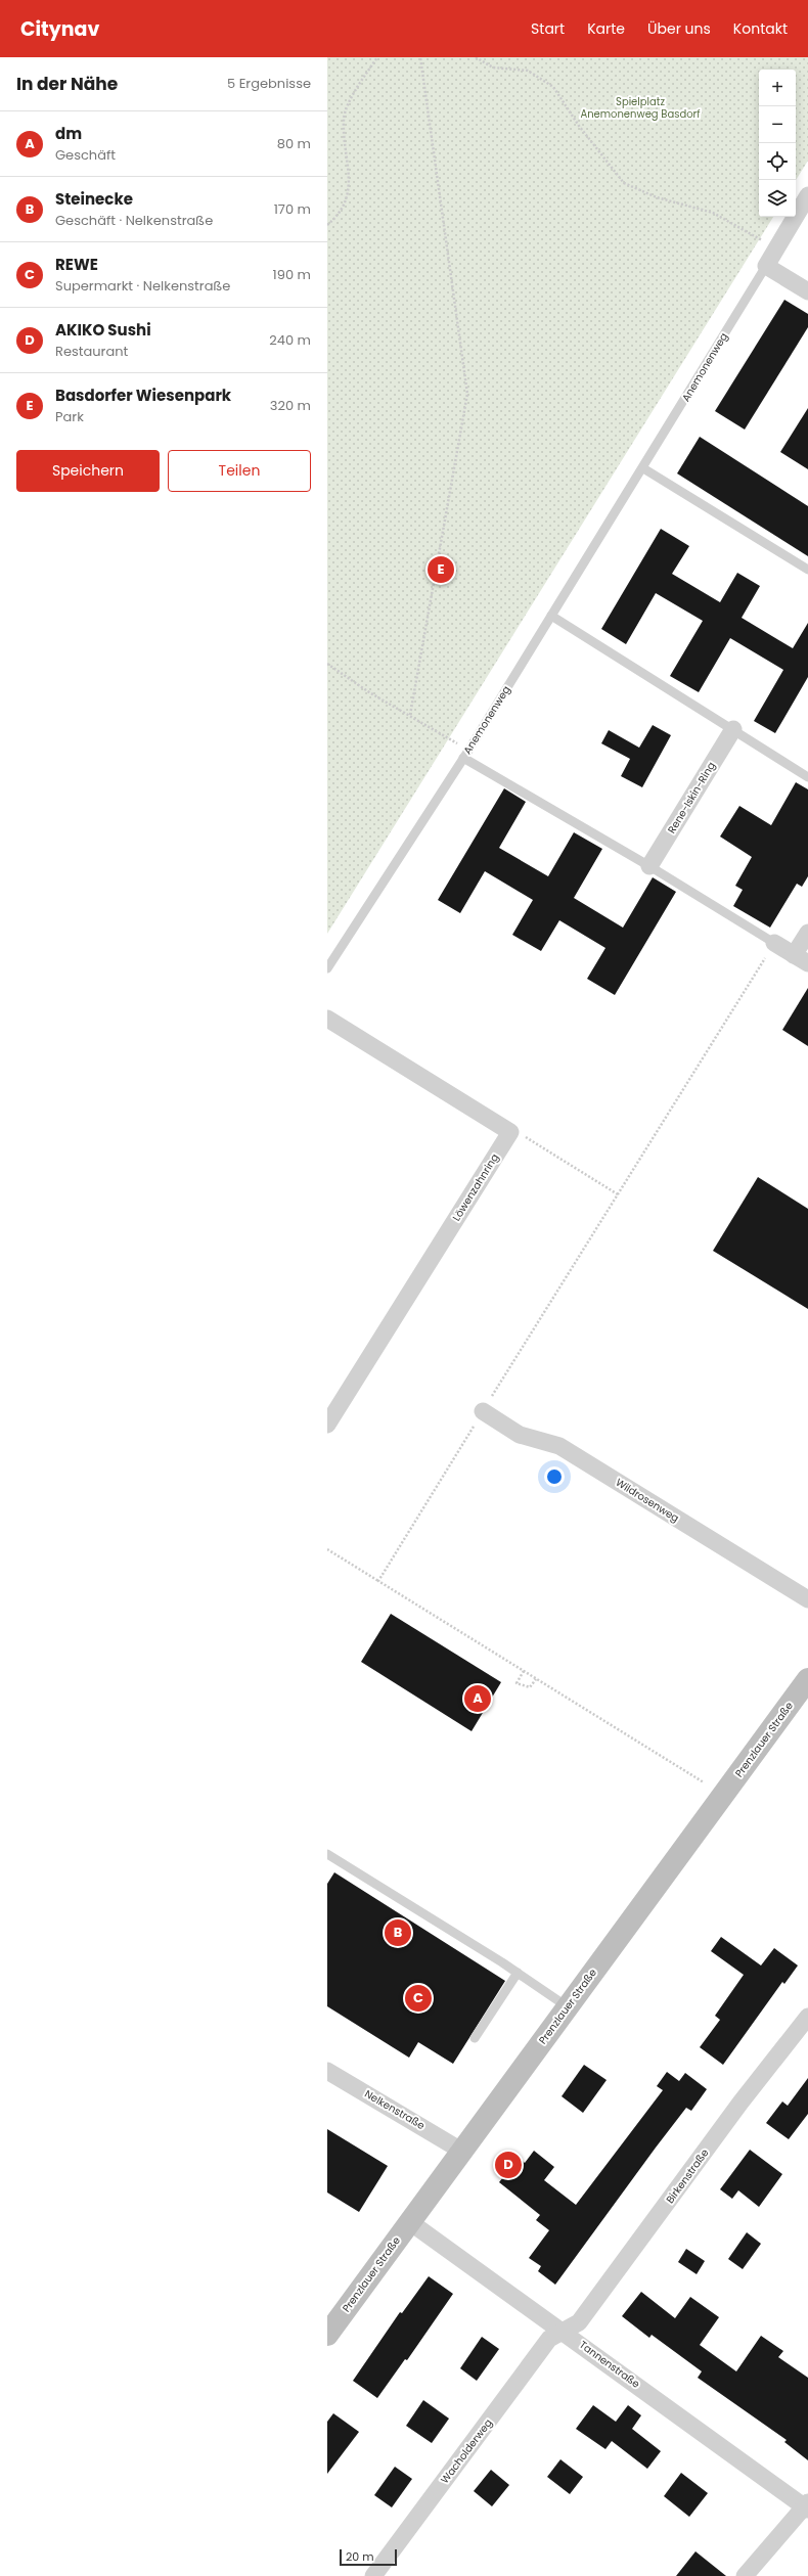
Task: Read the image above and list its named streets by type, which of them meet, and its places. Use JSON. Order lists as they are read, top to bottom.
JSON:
{
  "streets": {
    "main road": ["Prenzlauer Straße"],
    "street": [
      "Rene-Iskin-Ring",
      "Löwenzahnring",
      "Wildrosenweg",
      "Nelkenstraße",
      "Birkenstraße",
      "Tannenstraße",
      "Wacholderweg"
    ],
    "lane": ["Anemonenweg"]
  },
  "crossings": [
    ["Prenzlauer Straße", "Nelkenstraße"],
    ["Prenzlauer Straße", "Tannenstraße"],
    ["Birkenstraße", "Tannenstraße"],
    ["Birkenstraße", "Wacholderweg"],
    ["Tannenstraße", "Wacholderweg"]
  ],
  "parks": ["Spielplatz Anemonenweg Basdorf"],
  "scale_bar": "20 m",
  "page": {
    "header": "Citynav",
    "nav": [
      "Start",
      "Karte",
      "Über uns",
      "Kontakt"
    ],
    "heading": ["In der Nähe", "5 Ergebnisse"],
    "map_buttons": ["+", "−"],
    "list": [
      {
        "mark": "A",
        "name": "dm",
        "note": "Geschäft",
        "value": "80 m"
      },
      {
        "mark": "B",
        "name": "Steinecke",
        "note": "Geschäft · Nelkenstraße",
        "value": "170 m"
      },
      {
        "mark": "C",
        "name": "REWE",
        "note": "Supermarkt · Nelkenstraße",
        "value": "190 m"
      },
      {
        "mark": "D",
        "name": "AKIKO Sushi",
        "note": "Restaurant",
        "value": "240 m"
      },
      {
        "mark": "E",
        "name": "Basdorfer Wiesenpark",
        "note": "Park",
        "value": "320 m"
      }
    ],
    "buttons": ["Speichern", "Teilen"],
    "pins": [
      "E",
      "A",
      "B",
      "C",
      "D"
    ],
    "scale": "20 m"
  }
}
